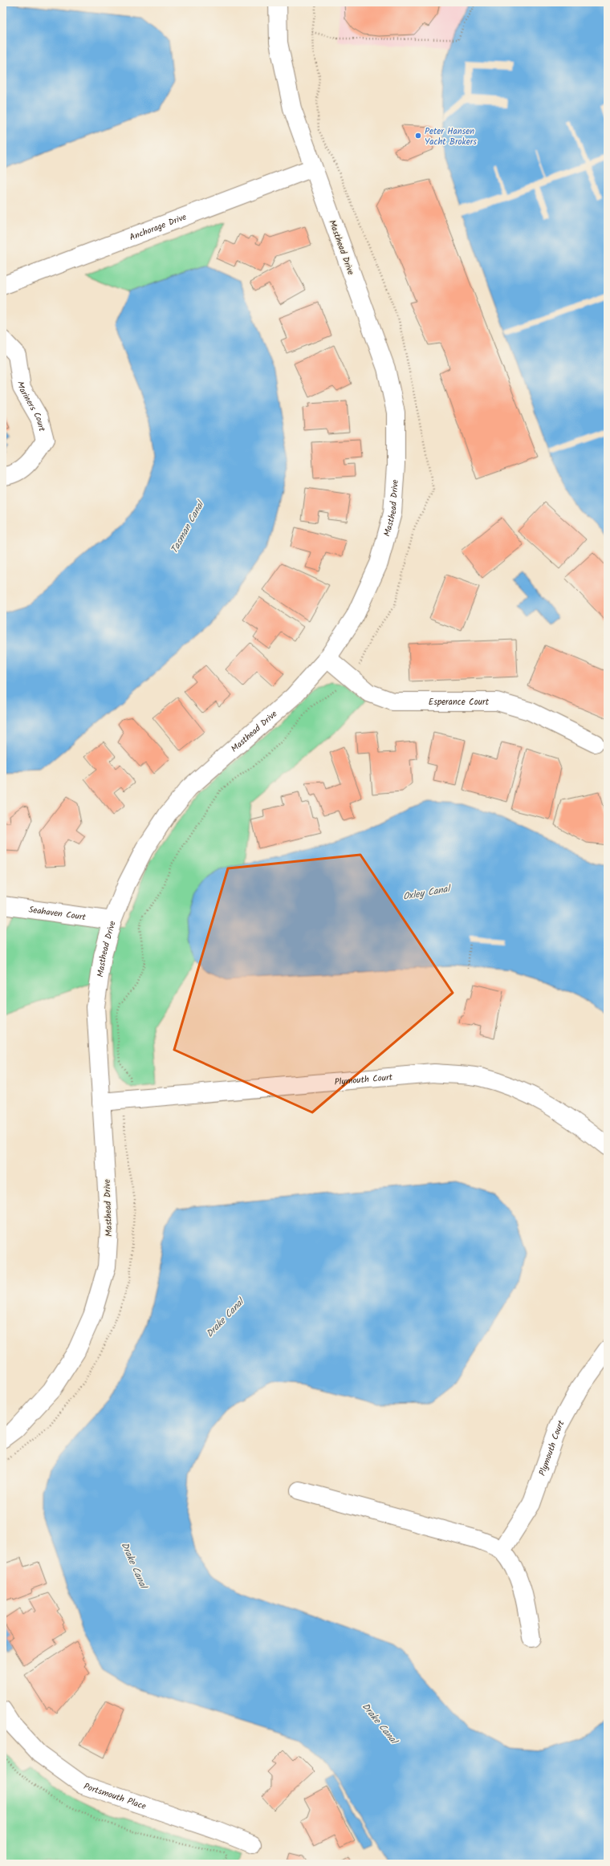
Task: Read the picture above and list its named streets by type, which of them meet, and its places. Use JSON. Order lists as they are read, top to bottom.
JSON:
{
  "streets": {
    "street": [
      "Anchorage Drive",
      "Masthead Drive",
      "Mariners Court",
      "Esperance Court",
      "Seahaven Court",
      "Plymouth Court",
      "Portsmouth Place"
    ]
  },
  "crossings": [
    ["Anchorage Drive", "Masthead Drive"],
    ["Masthead Drive", "Esperance Court"],
    ["Masthead Drive", "Seahaven Court"],
    ["Masthead Drive", "Plymouth Court"]
  ],
  "water": ["Tasman Canal", "Oxley Canal", "Drake Canal"],
  "places": ["Peter Hansen Yacht Brokers"]
}
